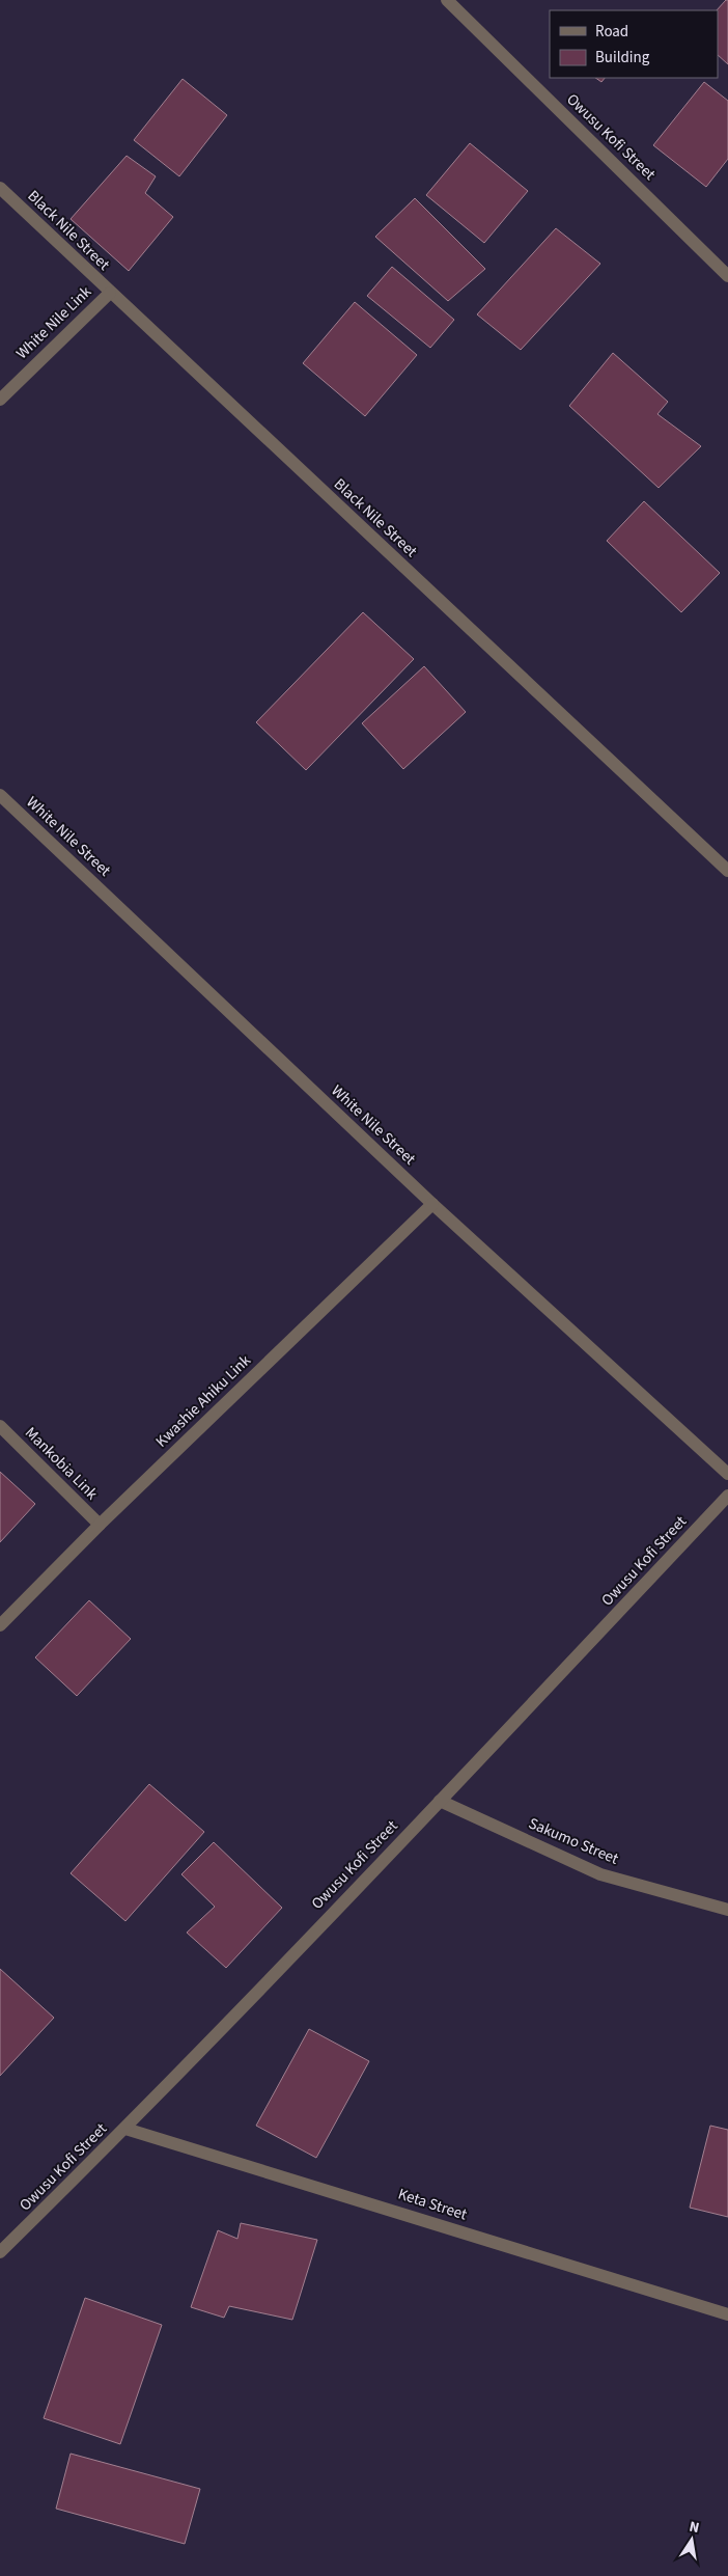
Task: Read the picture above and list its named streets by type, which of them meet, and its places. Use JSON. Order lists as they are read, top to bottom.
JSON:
{
  "streets": {
    "street": [
      "Owusu Kofi Street",
      "Black Nile Street",
      "White Nile Link",
      "White Nile Street",
      "Kwashie Ahiku Link",
      "Mankobia Link",
      "Sakumo Street",
      "Keta Street"
    ]
  },
  "crossings": [
    ["Owusu Kofi Street", "Sakumo Street"],
    ["Owusu Kofi Street", "Keta Street"],
    ["Black Nile Street", "White Nile Link"],
    ["White Nile Street", "Kwashie Ahiku Link"],
    ["Kwashie Ahiku Link", "Mankobia Link"]
  ],
  "legend": ["Road", "Building"],
  "north": "top"
}
